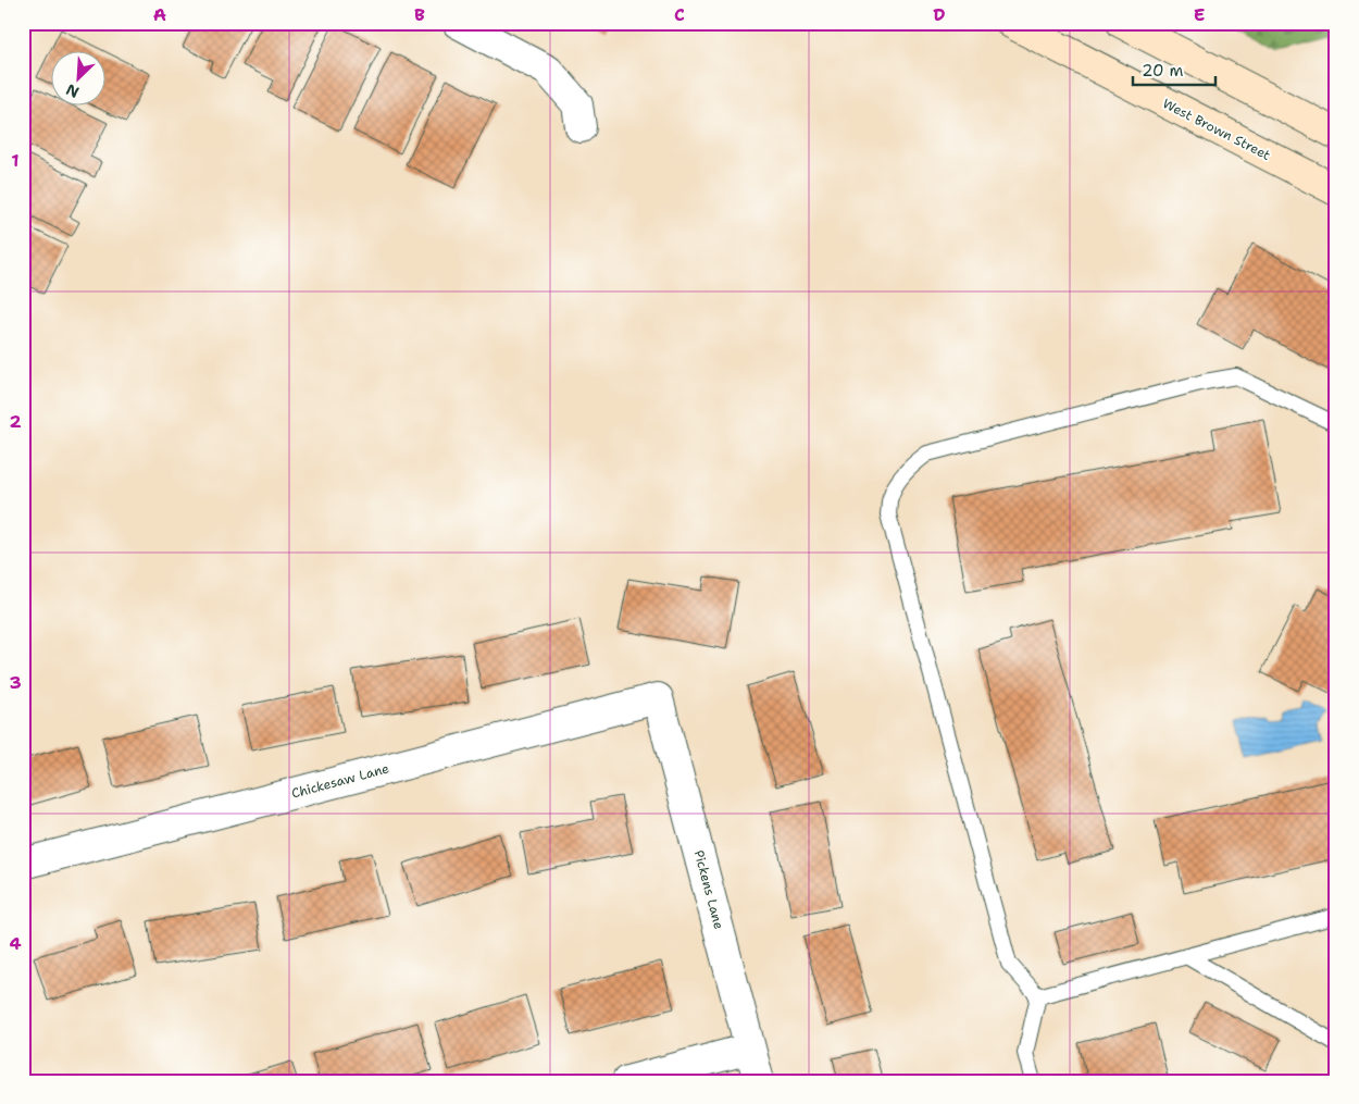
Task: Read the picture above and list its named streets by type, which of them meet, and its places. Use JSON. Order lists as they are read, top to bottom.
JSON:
{
  "streets": {
    "main road": ["West Brown Street"],
    "street": ["Chickesaw Lane", "Pickens Lane"]
  },
  "crossings": [
    ["Chickesaw Lane", "Pickens Lane"]
  ],
  "scale_bar": "20 m",
  "north": "bottom left",
  "grid": {
    "columns": [
      "A",
      "B",
      "C",
      "D",
      "E"
    ],
    "rows": [
      "1",
      "2",
      "3",
      "4"
    ]
  }
}
